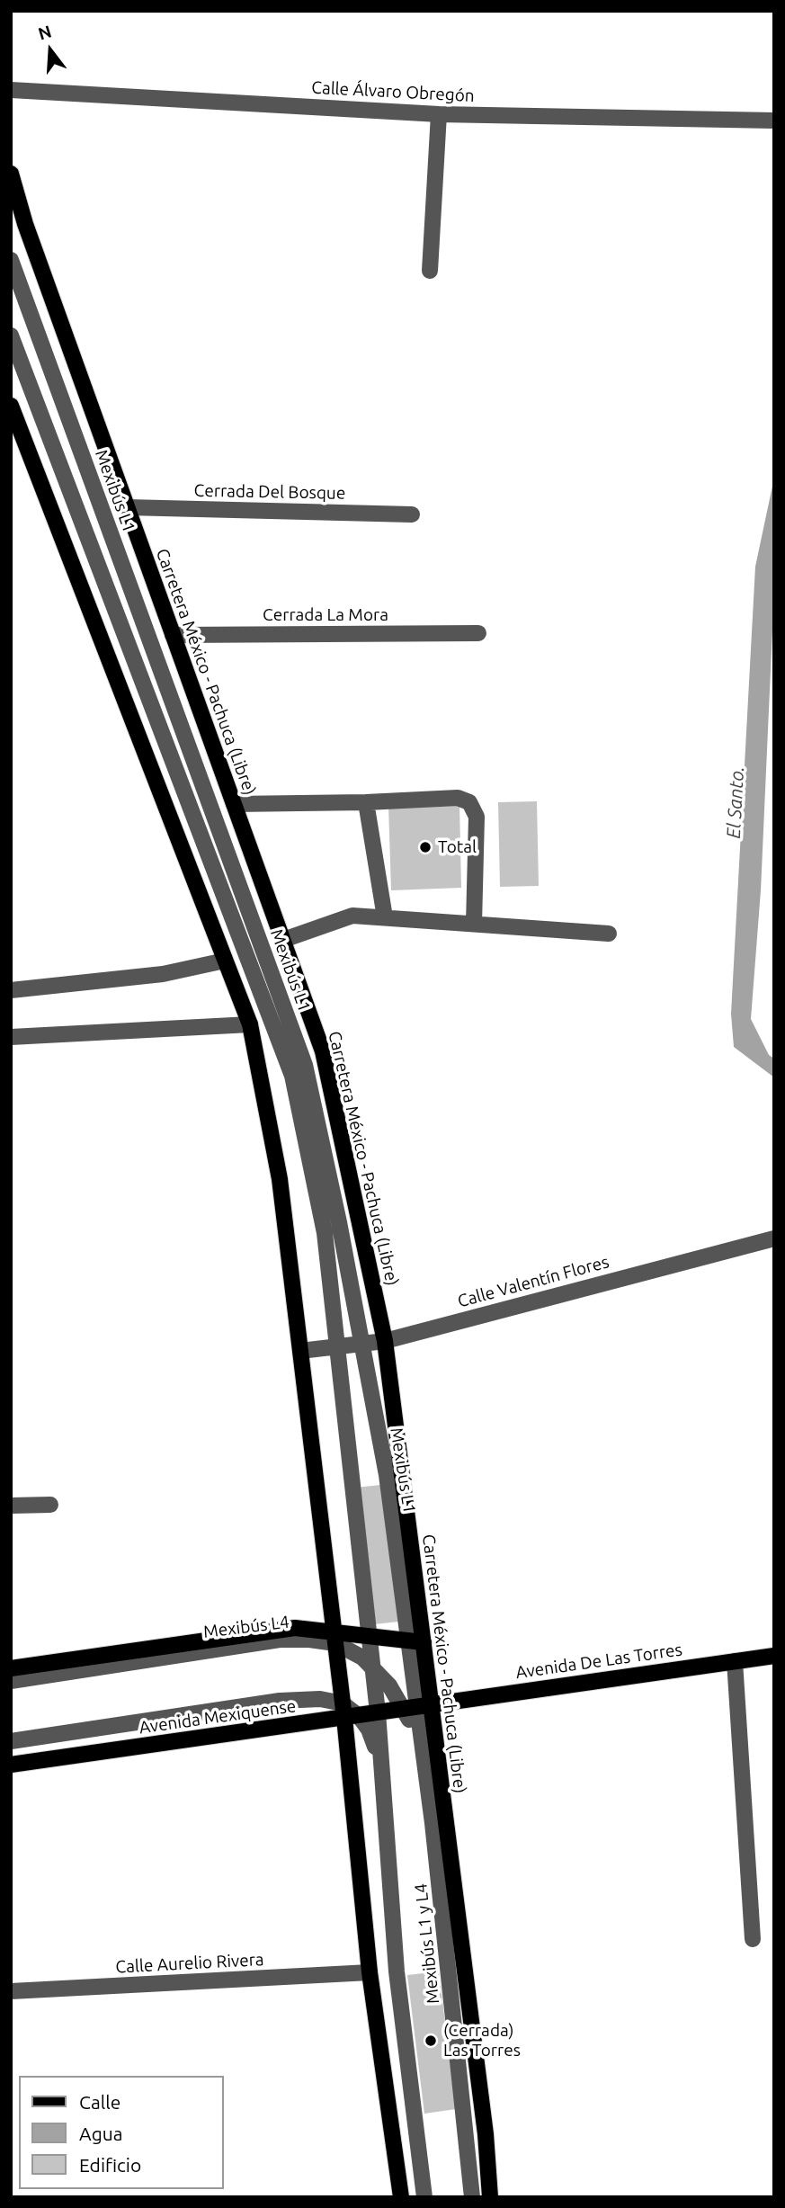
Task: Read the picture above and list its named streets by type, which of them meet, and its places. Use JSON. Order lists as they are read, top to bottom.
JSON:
{
  "streets": {
    "main road": ["Carretera México - Pachuca (Libre)", "Avenida De Las Torres", "Avenida Mexiquense"],
    "street": [
      "Calle Álvaro Obregón",
      "Mexibús L1",
      "Cerrada Del Bosque",
      "Cerrada La Mora",
      "Calle Valentín Flores",
      "Mexibús L4",
      "Mexibús L1 y L4",
      "Calle Aurelio Rivera"
    ]
  },
  "crossings": [
    ["Mexibús L1", "Carretera México - Pachuca (Libre)"],
    ["Mexibús L1", "Calle Valentín Flores"],
    ["Mexibús L1", "Mexibús L4"],
    ["Mexibús L1", "Avenida Mexiquense"],
    ["Mexibús L1", "Mexibús L1 y L4"],
    ["Cerrada Del Bosque", "Carretera México - Pachuca (Libre)"],
    ["Cerrada La Mora", "Carretera México - Pachuca (Libre)"],
    ["Carretera México - Pachuca (Libre)", "Calle Valentín Flores"],
    ["Carretera México - Pachuca (Libre)", "Mexibús L4"],
    ["Carretera México - Pachuca (Libre)", "Avenida De Las Torres"],
    ["Carretera México - Pachuca (Libre)", "Avenida Mexiquense"],
    ["Mexibús L4", "Avenida De Las Torres"],
    ["Mexibús L4", "Avenida Mexiquense"],
    ["Mexibús L4", "Mexibús L1 y L4"],
    ["Avenida De Las Torres", "Avenida Mexiquense"]
  ],
  "water": ["El Santo."],
  "places": ["Total", "(Cerrada) Las Torres"],
  "legend": ["Calle", "Agua", "Edificio"],
  "north": "top"
}
